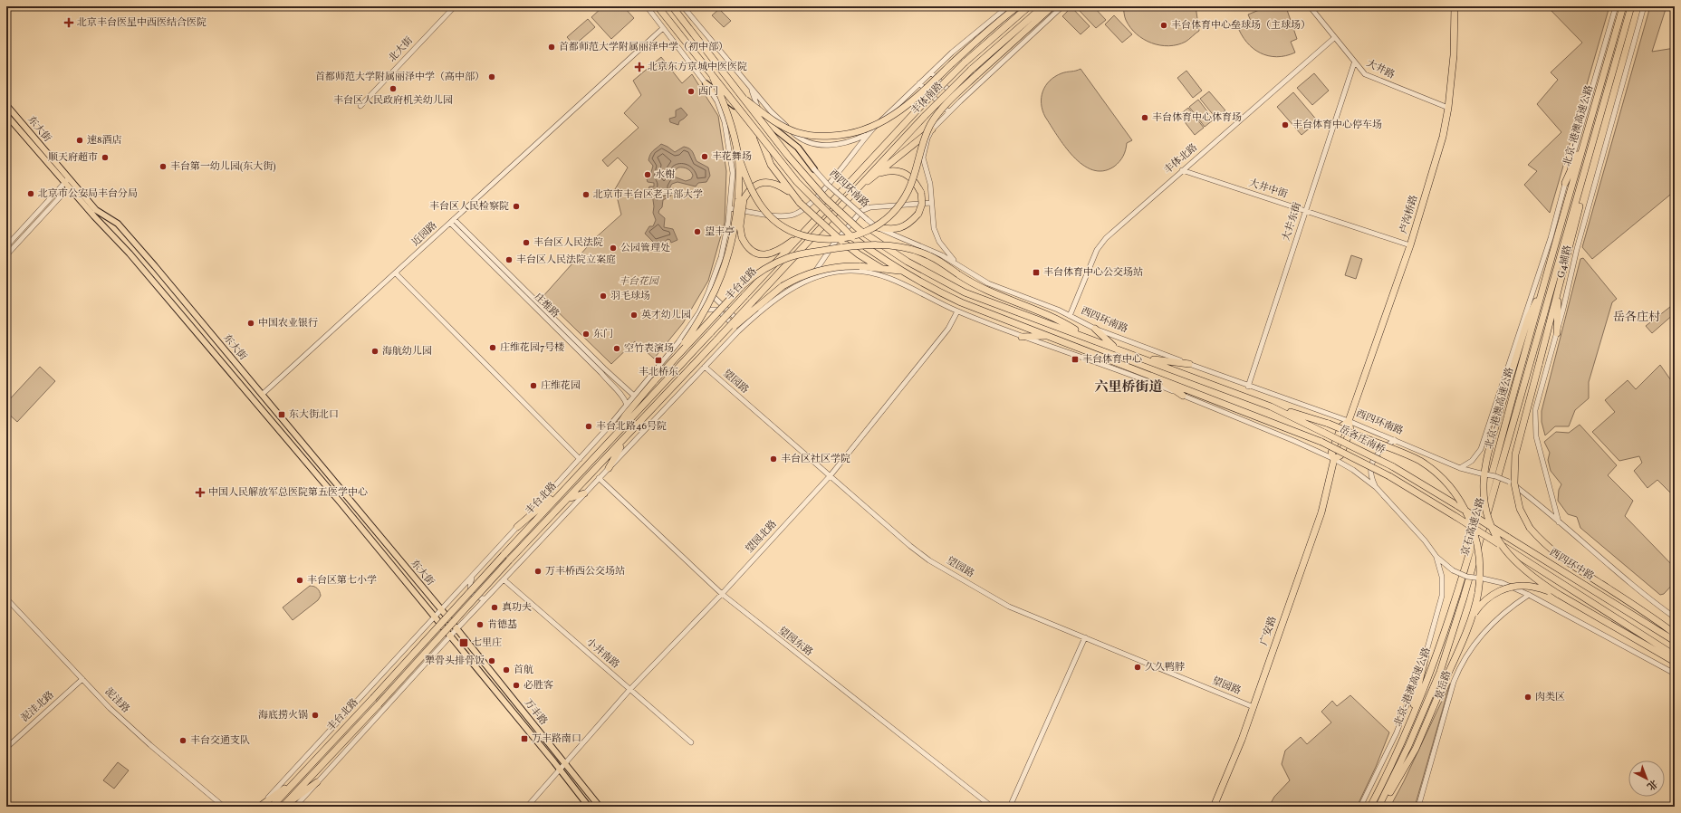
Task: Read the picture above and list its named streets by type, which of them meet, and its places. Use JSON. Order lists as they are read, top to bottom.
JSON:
{
  "streets": {
    "highway": [
      "丰体南路",
      "北京-港澳高速公路",
      "西四环南路",
      "卢沟桥路",
      "丰台北路",
      "岳各庄南桥",
      "京石高速公路",
      "西四环中路",
      "广安路"
    ],
    "main road": ["东大街", "万丰路"],
    "street": [
      "北大街",
      "大井路",
      "丰体北路",
      "大井中街",
      "大井东街",
      "近园路",
      "G4辅路",
      "庄维路",
      "望园路",
      "望园北路",
      "望园东路",
      "小井南路",
      "景岳路",
      "泥洼路",
      "泥洼北路"
    ]
  },
  "crossings": [
    ["大井路", "丰体北路"],
    ["大井路", "卢沟桥路"],
    ["大井路", "大井东街"],
    ["丰体南路", "丰台北路"],
    ["北京-港澳高速公路", "京石高速公路"],
    ["东大街", "近园路"],
    ["东大街", "丰台北路"],
    ["东大街", "万丰路"],
    ["丰体北路", "西四环南路"],
    ["丰体北路", "大井中街"],
    ["西四环南路", "卢沟桥路"],
    ["西四环南路", "大井东街"],
    ["西四环南路", "岳各庄南桥"],
    ["西四环南路", "西四环中路"],
    ["大井中街", "卢沟桥路"],
    ["大井中街", "大井东街"],
    ["近园路", "庄维路"],
    ["G4辅路", "西四环中路"],
    ["丰台北路", "庄维路"],
    ["望园路", "望园北路"],
    ["望园路", "广安路"],
    ["岳各庄南桥", "西四环中路"],
    ["望园北路", "望园东路"],
    ["望园北路", "小井南路"],
    ["望园北路", "万丰路"],
    ["泥洼路", "泥洼北路"]
  ],
  "districts": ["岳各庄村", "六里桥街道"],
  "parks": ["丰台花园"],
  "places": {
    "health": ["北京丰台医星中西医结合医院", "北京东方京城中医医院", "中国人民解放军总医院第五医学中心"],
    "other": [
      "丰台体育中心垒球场（主球场）",
      "首都师范大学附属丽泽中学（初中部）",
      "首都师范大学附属丽泽中学（高中部）",
      "丰台区人民政府机关幼儿园",
      "西门",
      "丰台体育中心体育场",
      "丰台体育中心停车场",
      "速8酒店",
      "丰花舞场",
      "顺天府超市",
      "丰台第一幼儿园(东大街)",
      "水榭",
      "北京市公安局丰台分局",
      "北京市丰台区老干部大学",
      "丰台区人民检察院",
      "望丰亭",
      "丰台区人民法院",
      "公园管理处",
      "丰台区人民法院立案庭",
      "羽毛球场",
      "英才幼儿园",
      "中国农业银行",
      "东门",
      "庄维花园7号楼",
      "空竹表演场",
      "海航幼儿园",
      "庄维花园",
      "丰台北路46号院",
      "丰台区社区学院",
      "万丰桥西公交场站",
      "丰台区第七小学",
      "真功夫",
      "肯德基",
      "犟骨头排骨饭",
      "久久鸭脖",
      "首航",
      "必胜客",
      "肉类区",
      "海底捞火锅",
      "丰台交通支队"
    ],
    "transit": [
      "丰台体育中心公交场站",
      "丰台体育中心",
      "丰北桥东",
      "东大街北口",
      "七里庄",
      "万丰路南口"
    ]
  },
  "north": "bottom right"
}
